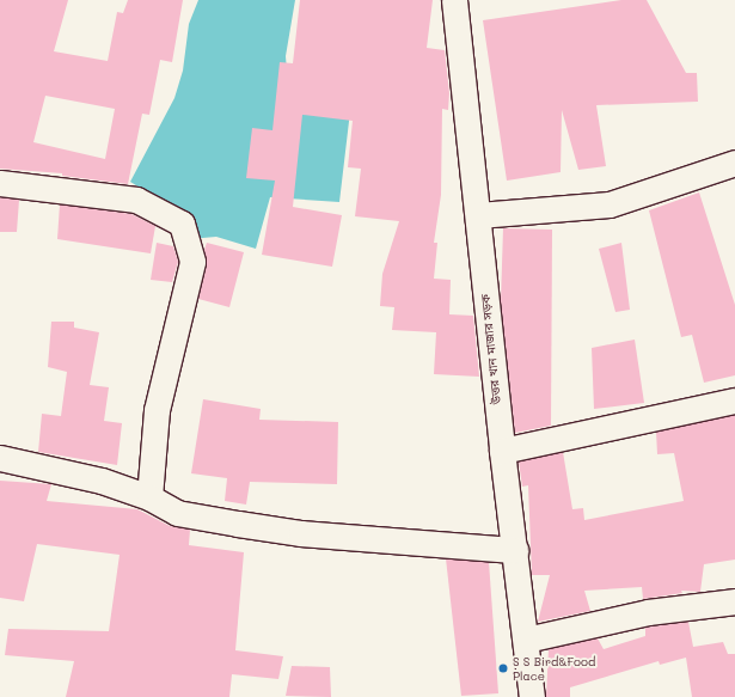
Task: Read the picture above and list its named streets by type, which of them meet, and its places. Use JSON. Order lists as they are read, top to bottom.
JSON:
{
  "streets": {
    "street": ["উত্তর খান মাজার সড়ক"]
  },
  "places": ["S S Bird&Food Place"]
}
